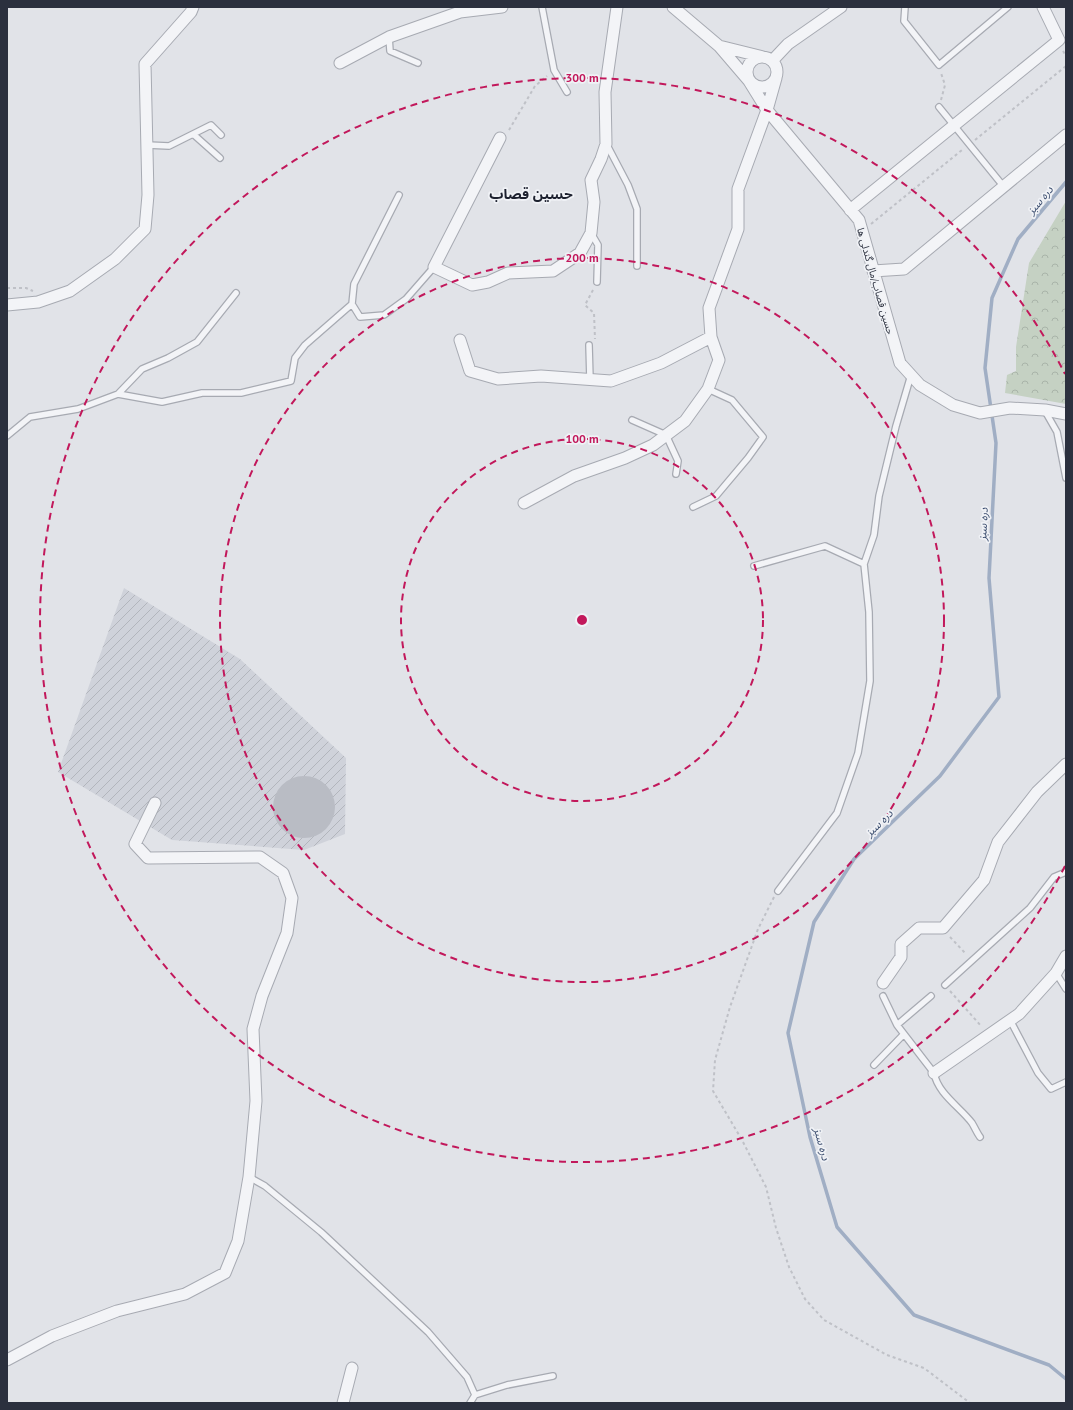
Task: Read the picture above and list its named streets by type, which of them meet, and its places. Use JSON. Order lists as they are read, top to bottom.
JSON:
{
  "streets": {
    "street": ["حسین قصاب/مال گندلی ها"]
  },
  "districts": ["حسین قصاب"],
  "water": ["دره سبز"],
  "rings": ["300 m", "200 m", "100 m"]
}
